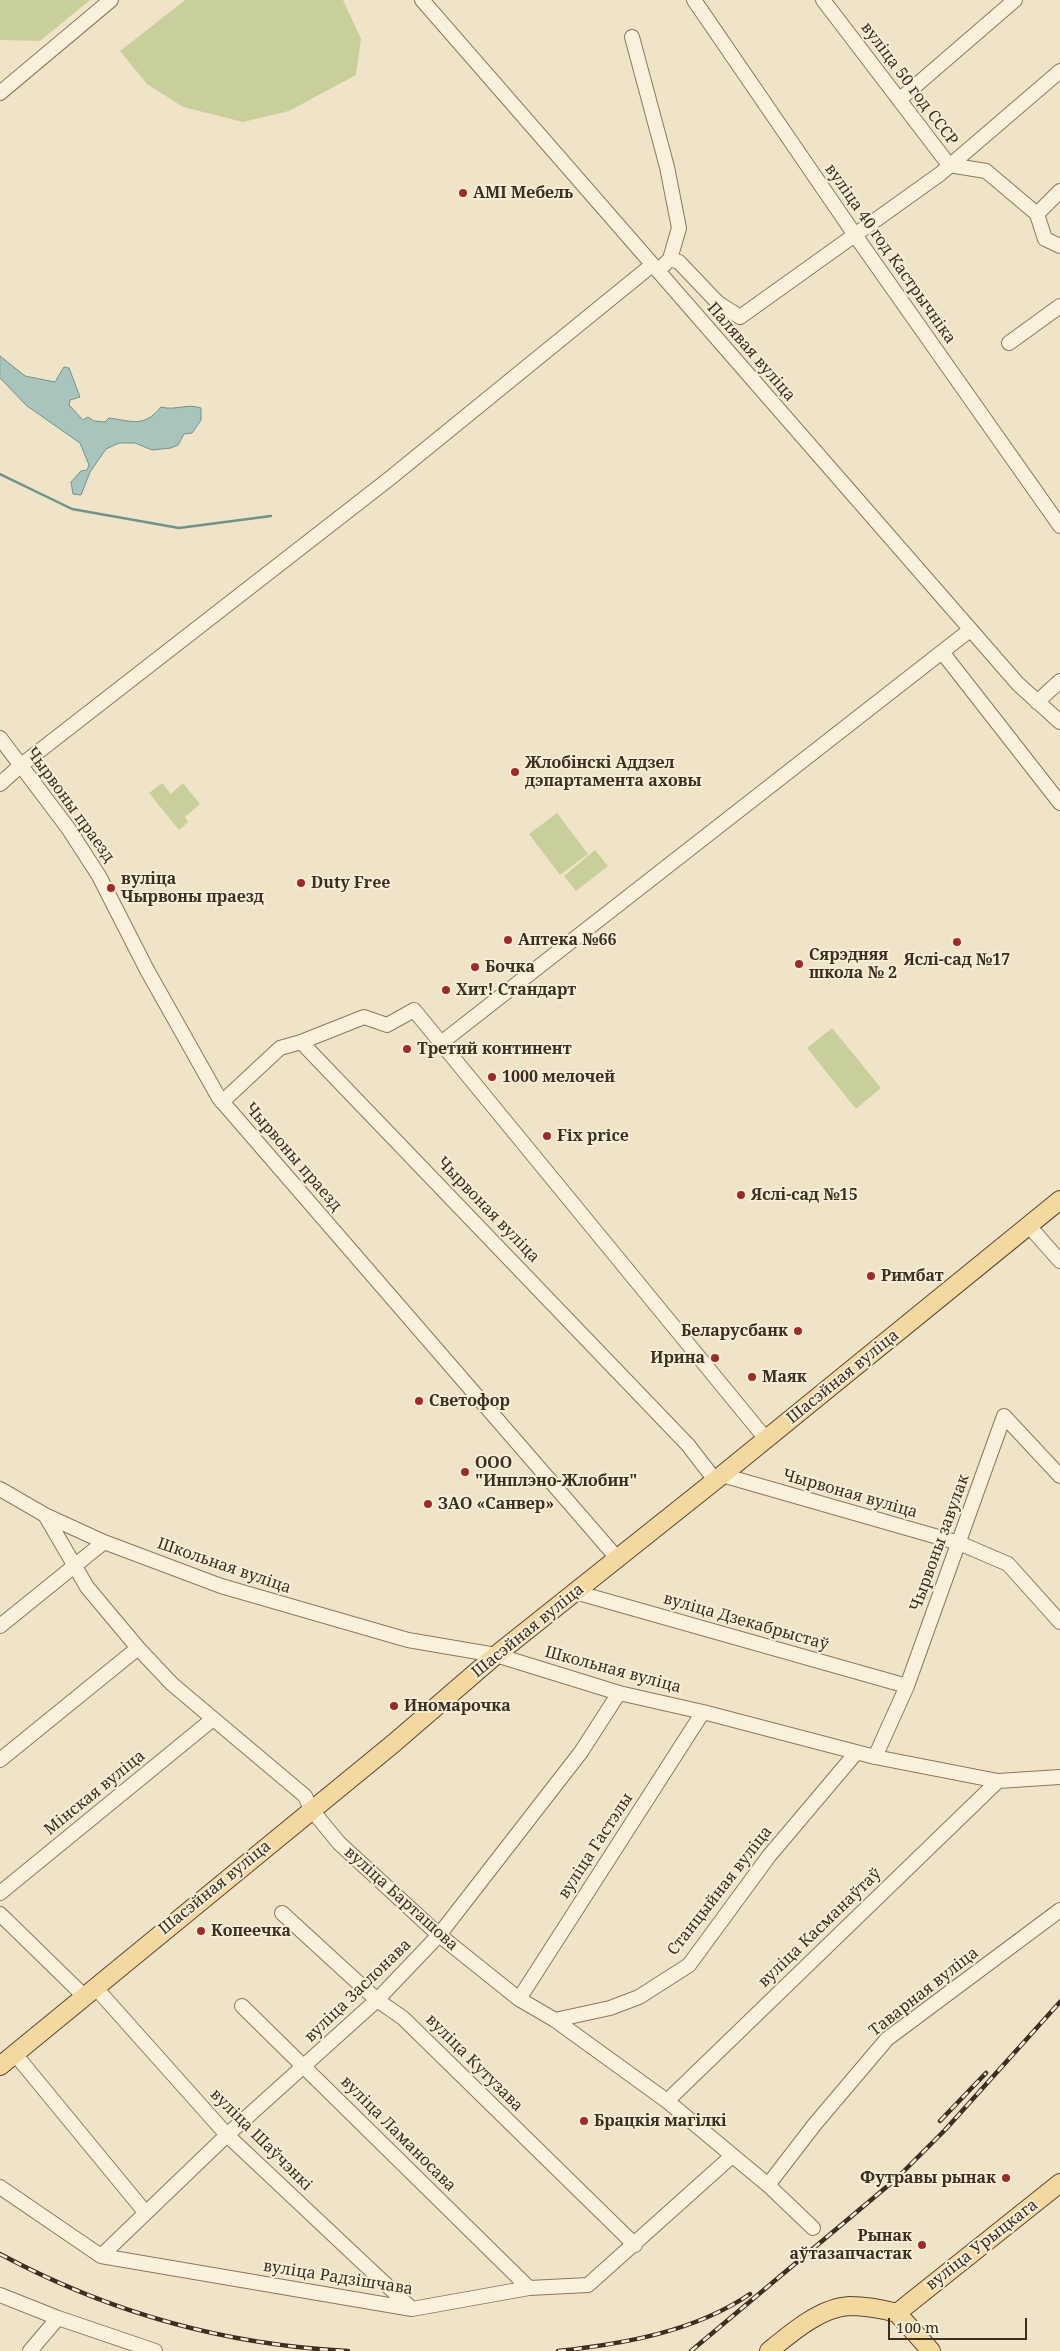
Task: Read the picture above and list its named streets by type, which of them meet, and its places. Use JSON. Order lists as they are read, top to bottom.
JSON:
{
  "streets": {
    "main road": ["Шасэйная вуліца", "вуліца Урыцкага"],
    "street": [
      "вуліца 50 год СССР",
      "вуліца 40 год Кастрычніка",
      "Палявая вуліца",
      "Чырвоны праезд",
      "Чырвоная вуліца",
      "Чырвоны завулак",
      "Школьная вуліца",
      "вуліца Дзекабрыстаў",
      "Мінская вуліца",
      "вуліца Гастэлы",
      "Станцыйная вуліца",
      "вуліца Барташова",
      "вуліца Касманаўтаў",
      "вуліца Заслонава",
      "Таварная вуліца",
      "вуліца Кутузава",
      "вуліца Ламаносава",
      "вуліца Шаўчэнкі",
      "вуліца Радзішчава"
    ]
  },
  "crossings": [
    ["Чырвоны праезд", "Шасэйная вуліца"],
    ["Чырвоная вуліца", "Шасэйная вуліца"],
    ["Чырвоная вуліца", "Чырвоны завулак"],
    ["Шасэйная вуліца", "Школьная вуліца"],
    ["Шасэйная вуліца", "вуліца Дзекабрыстаў"],
    ["Шасэйная вуліца", "вуліца Барташова"],
    ["Шасэйная вуліца", "вуліца Шаўчэнкі"],
    ["Чырвоны завулак", "Школьная вуліца"],
    ["Чырвоны завулак", "вуліца Дзекабрыстаў"],
    ["Школьная вуліца", "вуліца Гастэлы"],
    ["Школьная вуліца", "Станцыйная вуліца"],
    ["Школьная вуліца", "вуліца Барташова"],
    ["Школьная вуліца", "вуліца Касманаўтаў"],
    ["Школьная вуліца", "вуліца Заслонава"],
    ["Мінская вуліца", "вуліца Барташова"],
    ["вуліца Гастэлы", "вуліца Барташова"],
    ["Станцыйная вуліца", "вуліца Барташова"],
    ["вуліца Барташова", "вуліца Касманаўтаў"],
    ["вуліца Барташова", "вуліца Заслонава"],
    ["вуліца Барташова", "Таварная вуліца"],
    ["вуліца Барташова", "вуліца Радзішчава"],
    ["вуліца Заслонава", "вуліца Кутузава"],
    ["вуліца Заслонава", "вуліца Ламаносава"],
    ["вуліца Заслонава", "вуліца Шаўчэнкі"],
    ["вуліца Заслонава", "вуліца Радзішчава"],
    ["вуліца Кутузава", "вуліца Радзішчава"],
    ["вуліца Ламаносава", "вуліца Радзішчава"],
    ["вуліца Шаўчэнкі", "вуліца Радзішчава"]
  ],
  "places": [
    "AMI Мебель",
    "Жлобінскі Аддзел дэпартамента аховы",
    "Duty Free",
    "вуліца Чырвоны праезд",
    "Аптека №66",
    "Яслі-сад №17",
    "Сярэдняя школа № 2",
    "Бочка",
    "Хит! Стандарт",
    "Третий континент",
    "1000 мелочей",
    "Fix price",
    "Яслі-сад №15",
    "Римбат",
    "Беларусбанк",
    "Ирина",
    "Маяк",
    "Светофор",
    "ООО \"Инплэно-Жлобин\"",
    "ЗАО «Санвер»",
    "Иномарочка",
    "Копеечка",
    "Брацкія магілкі",
    "Футравы рынак",
    "Рынак аўтазапчастак"
  ],
  "scale_bar": "100 m"
}
